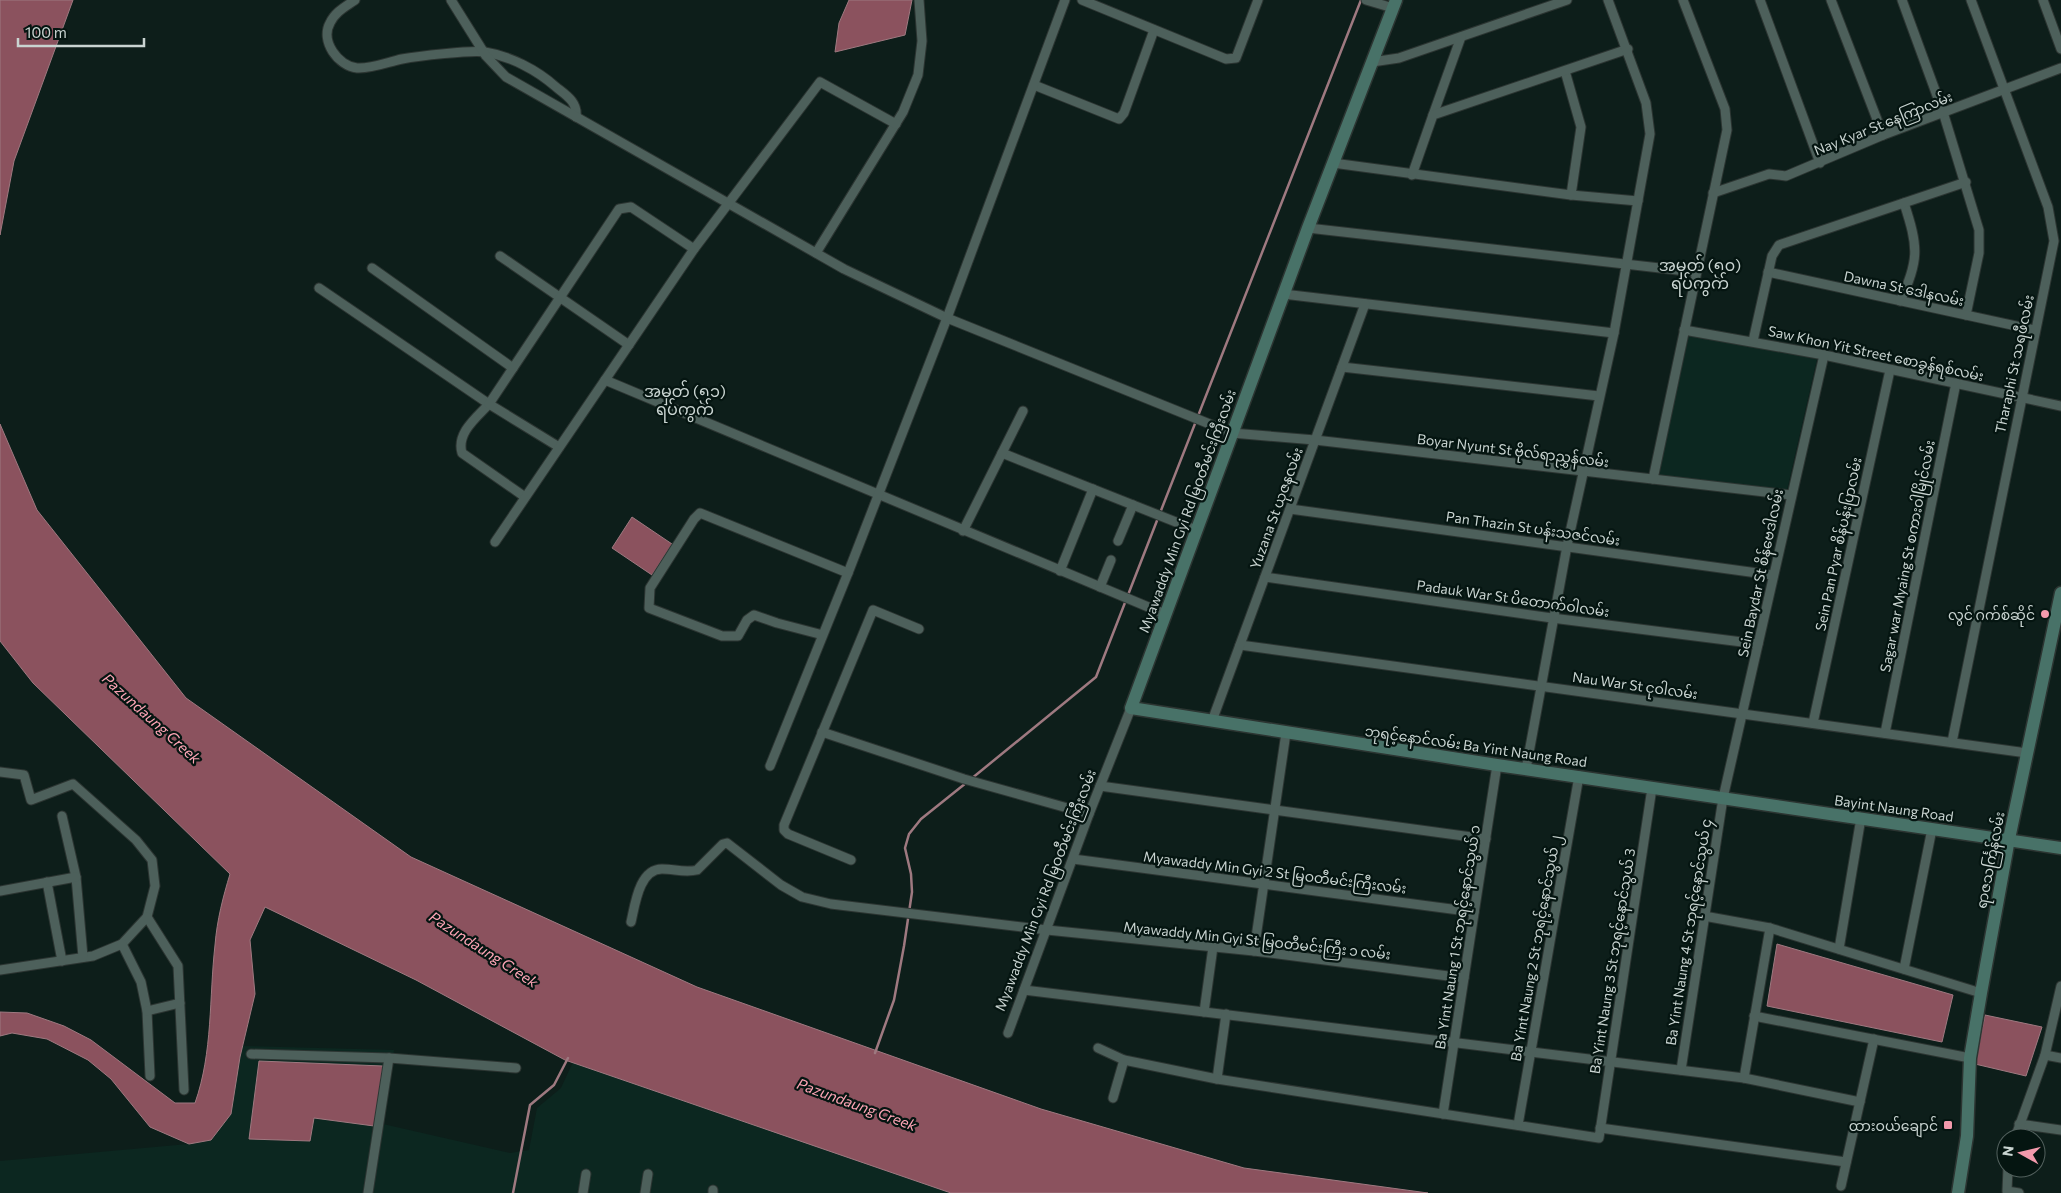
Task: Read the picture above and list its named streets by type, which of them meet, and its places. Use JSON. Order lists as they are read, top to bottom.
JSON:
{
  "streets": {
    "main road": [
      "Myawaddy Min Gyi Rd မြဝတီမင်းကြီးလမ်း",
      "ဘုရင့်နောင်လမ်း Ba Yint Naung Road",
      "Bayint Naung Road",
      "ရာဇသင်္ကြန်လမ်း"
    ],
    "street": [
      "Nay Kyar St နေကြာလမ်း",
      "Dawna St ဒေါနလမ်း",
      "Saw Khon Yit Street စောခွန်ရစ်လမ်း",
      "Tharaphi St သရဖီလမ်း",
      "Boyar Nyunt St ဗိုလ်ရာညွှန်လမ်း",
      "Yuzana St ယုဇနလမ်း",
      "Pan Thazin St ပန်းသဇင်လမ်း",
      "Sein Pan Pyar စိန်ပန်းပြာလမ်း",
      "Sagar war Myaing St စကားဝါမြိုင်လမ်း",
      "Sein Baydar St စိန်ဗေဒါလမ်း",
      "Padauk War St ပိတောက်ဝါလမ်း",
      "Nau War St ငုဝါလမ်း",
      "Myawaddy Min Gyi 2 St မြဝတီမင်းကြီးလမ်း",
      "Ba Yint Naung 4 St ဘုရင့်နောင်သွယ် ၄",
      "Ba Yint Naung 1 St ဘုရင့်နောင်သွယ် ၁",
      "Myawaddy Min Gyi St မြဝတီမင်းကြီး ၁ လမ်း",
      "Ba Yint Naung 2 St ဘုရင့်နောင်သွယ် ၂",
      "Ba Yint Naung 3 St ဘုရင့်နောင်သွယ် 3"
    ]
  },
  "crossings": [
    ["Nay Kyar St နေကြာလမ်း", "Tharaphi St သရဖီလမ်း"],
    ["Dawna St ဒေါနလမ်း", "Tharaphi St သရဖီလမ်း"],
    ["Saw Khon Yit Street စောခွန်ရစ်လမ်း", "Tharaphi St သရဖီလမ်း"],
    ["Saw Khon Yit Street စောခွန်ရစ်လမ်း", "Sein Pan Pyar စိန်ပန်းပြာလမ်း"],
    ["Saw Khon Yit Street စောခွန်ရစ်လမ်း", "Sagar war Myaing St စကားဝါမြိုင်လမ်း"],
    ["Saw Khon Yit Street စောခွန်ရစ်လမ်း", "Sein Baydar St စိန်ဗေဒါလမ်း"],
    ["Tharaphi St သရဖီလမ်း", "Nau War St ငုဝါလမ်း"],
    ["Boyar Nyunt St ဗိုလ်ရာညွှန်လမ်း", "Yuzana St ယုဇနလမ်း"],
    ["Boyar Nyunt St ဗိုလ်ရာညွှန်လမ်း", "Myawaddy Min Gyi Rd မြဝတီမင်းကြီးလမ်း"],
    ["Boyar Nyunt St ဗိုလ်ရာညွှန်လမ်း", "Sein Baydar St စိန်ဗေဒါလမ်း"],
    ["Yuzana St ယုဇနလမ်း", "Pan Thazin St ပန်းသဇင်လမ်း"],
    ["Yuzana St ယုဇနလမ်း", "Padauk War St ပိတောက်ဝါလမ်း"],
    ["Yuzana St ယုဇနလမ်း", "Nau War St ငုဝါလမ်း"],
    ["Yuzana St ယုဇနလမ်း", "ဘုရင့်နောင်လမ်း Ba Yint Naung Road"],
    ["Myawaddy Min Gyi Rd မြဝတီမင်းကြီးလမ်း", "ဘုရင့်နောင်လမ်း Ba Yint Naung Road"],
    ["Myawaddy Min Gyi Rd မြဝတီမင်းကြီးလမ်း", "Myawaddy Min Gyi 2 St မြဝတီမင်းကြီးလမ်း"],
    ["Myawaddy Min Gyi Rd မြဝတီမင်းကြီးလမ်း", "Myawaddy Min Gyi St မြဝတီမင်းကြီး ၁ လမ်း"],
    ["Pan Thazin St ပန်းသဇင်လမ်း", "Sein Baydar St စိန်ဗေဒါလမ်း"],
    ["Sein Pan Pyar စိန်ပန်းပြာလမ်း", "Nau War St ငုဝါလမ်း"],
    ["Sagar war Myaing St စကားဝါမြိုင်လမ်း", "Nau War St ငုဝါလမ်း"],
    ["Sein Baydar St စိန်ဗေဒါလမ်း", "Padauk War St ပိတောက်ဝါလမ်း"],
    ["Sein Baydar St စိန်ဗေဒါလမ်း", "Nau War St ငုဝါလမ်း"],
    ["Sein Baydar St စိန်ဗေဒါလမ်း", "ဘုရင့်နောင်လမ်း Ba Yint Naung Road"],
    ["Sein Baydar St စိန်ဗေဒါလမ်း", "Bayint Naung Road"],
    ["Sein Baydar St စိန်ဗေဒါလမ်း", "Ba Yint Naung 4 St ဘုရင့်နောင်သွယ် ၄"],
    ["Nau War St ငုဝါလမ်း", "ရာဇသင်္ကြန်လမ်း"],
    ["ဘုရင့်နောင်လမ်း Ba Yint Naung Road", "Bayint Naung Road"],
    ["ဘုရင့်နောင်လမ်း Ba Yint Naung Road", "Ba Yint Naung 4 St ဘုရင့်နောင်သွယ် ၄"],
    ["ဘုရင့်နောင်လမ်း Ba Yint Naung Road", "Ba Yint Naung 1 St ဘုရင့်နောင်သွယ် ၁"],
    ["ဘုရင့်နောင်လမ်း Ba Yint Naung Road", "Ba Yint Naung 2 St ဘုရင့်နောင်သွယ် ၂"],
    ["ဘုရင့်နောင်လမ်း Ba Yint Naung Road", "Ba Yint Naung 3 St ဘုရင့်နောင်သွယ် 3"],
    ["Bayint Naung Road", "ရာဇသင်္ကြန်လမ်း"],
    ["Bayint Naung Road", "Ba Yint Naung 4 St ဘုရင့်နောင်သွယ် ၄"],
    ["Myawaddy Min Gyi 2 St မြဝတီမင်းကြီးလမ်း", "Ba Yint Naung 1 St ဘုရင့်နောင်သွယ် ၁"],
    ["Ba Yint Naung 1 St ဘုရင့်နောင်သွယ် ၁", "Myawaddy Min Gyi St မြဝတီမင်းကြီး ၁ လမ်း"],
    ["Ba Yint Naung 2 St ဘုရင့်နောင်သွယ် ၂", "Ba Yint Naung 3 St ဘုရင့်နောင်သွယ် 3"]
  ],
  "districts": ["အမှတ် (၅၀) ရပ်ကွက်", "အမှတ် (၅၁) ရပ်ကွက်"],
  "water": ["Pazundaung Creek"],
  "places": {
    "other": ["လွင် ဂက်စ်ဆိုင်"],
    "transit": ["ထားဝယ်ချောင်"]
  },
  "scale_bar": "100 m",
  "north": "left"
}
